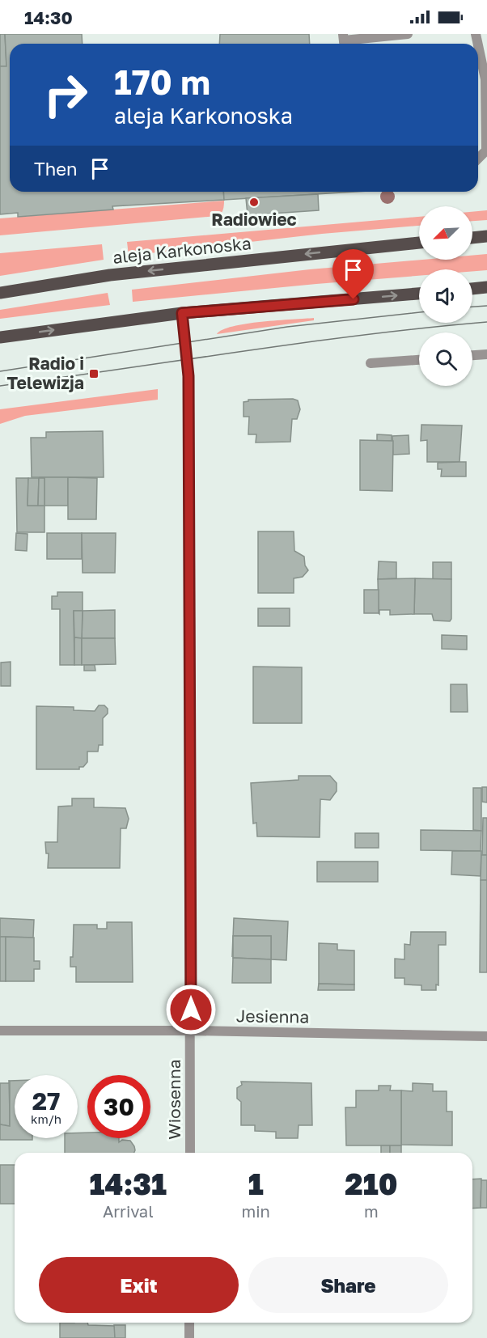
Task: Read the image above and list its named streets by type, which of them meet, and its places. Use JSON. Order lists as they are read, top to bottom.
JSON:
{
  "streets": {
    "main road": ["aleja Karkonoska"],
    "street": ["Jesienna", "Wiosenna"]
  },
  "crossings": [
    ["Jesienna", "Wiosenna"]
  ],
  "places": {
    "other": ["Radiowiec"],
    "transit": ["Radio i Telewizja"]
  },
  "north": "bottom left",
  "page": {
    "status": "14:30",
    "turn": ["170 m", "aleja Karkonoska"],
    "then": "Then",
    "speed": "27 km/h",
    "limit": "30",
    "eta": [
      "14:31",
      "Arrival",
      "1",
      "min",
      "210",
      "m"
    ],
    "buttons": ["Exit", "Share"]
  }
}
